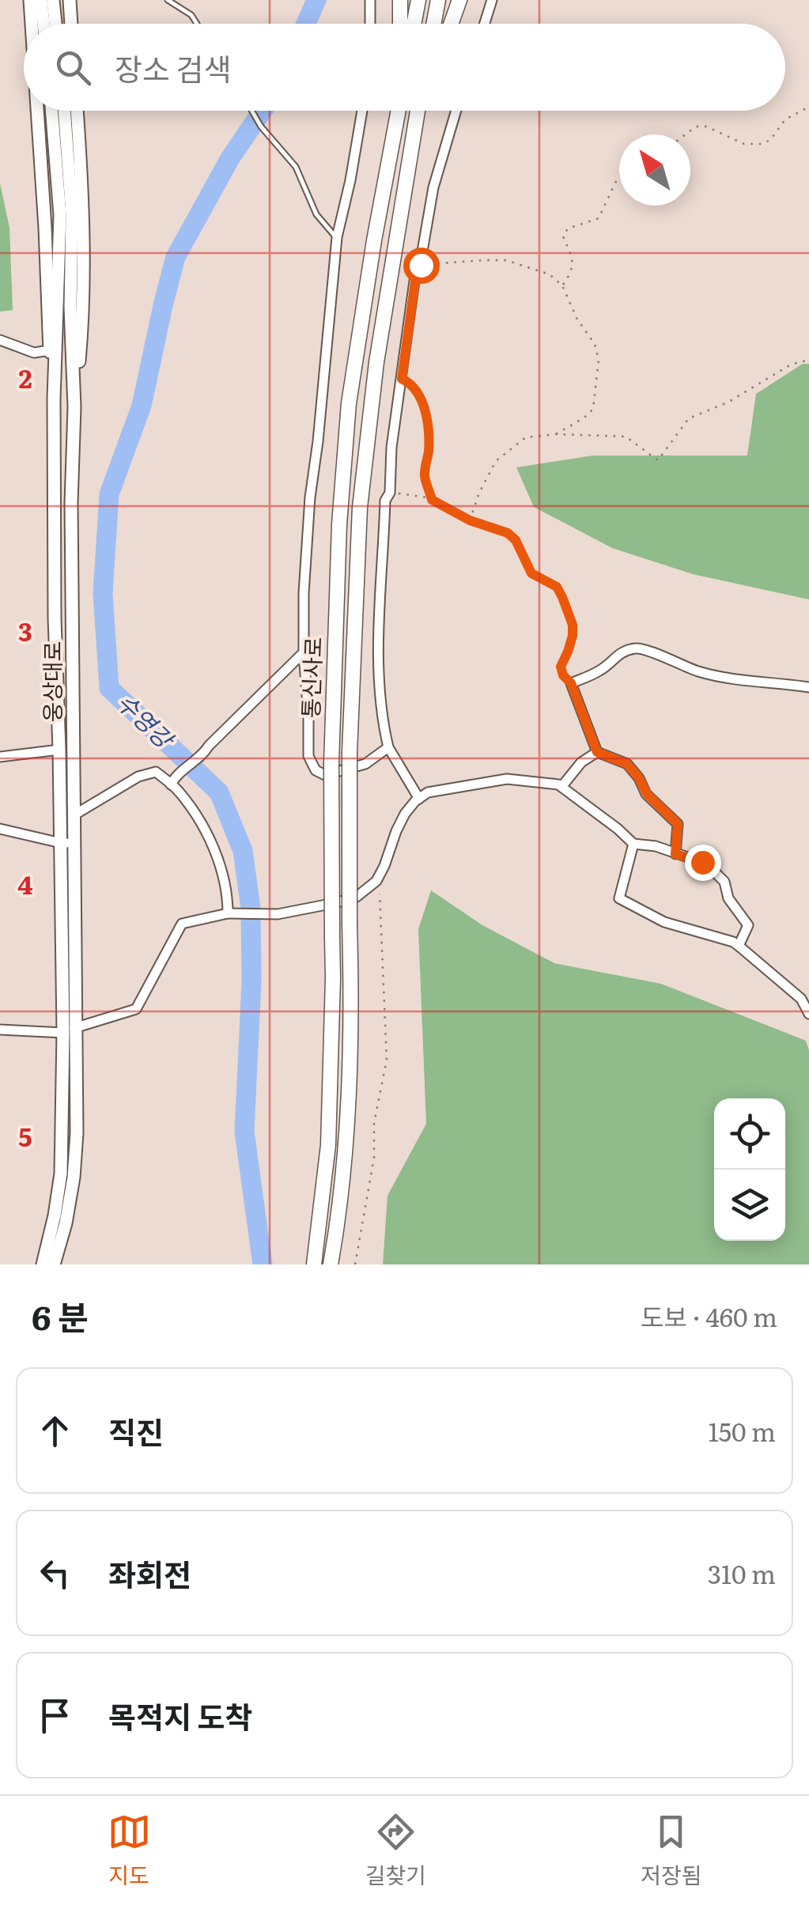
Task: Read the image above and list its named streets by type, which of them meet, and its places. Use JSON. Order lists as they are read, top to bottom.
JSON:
{
  "streets": {
    "highway": ["통신사로"],
    "main road": ["웅상대로"]
  },
  "water": ["수영강"],
  "north": "top left",
  "page": {
    "search": "장소 검색",
    "heading": ["6 분", "도보 · 460 m"],
    "list": [
      ["직진", "150 m"],
      ["좌회전", "310 m"],
      "목적지 도착"
    ],
    "nav": ["지도", "길찾기", "저장됨"]
  },
  "grid": {
    "rows": [
      "2",
      "3",
      "4",
      "5"
    ]
  }
}
